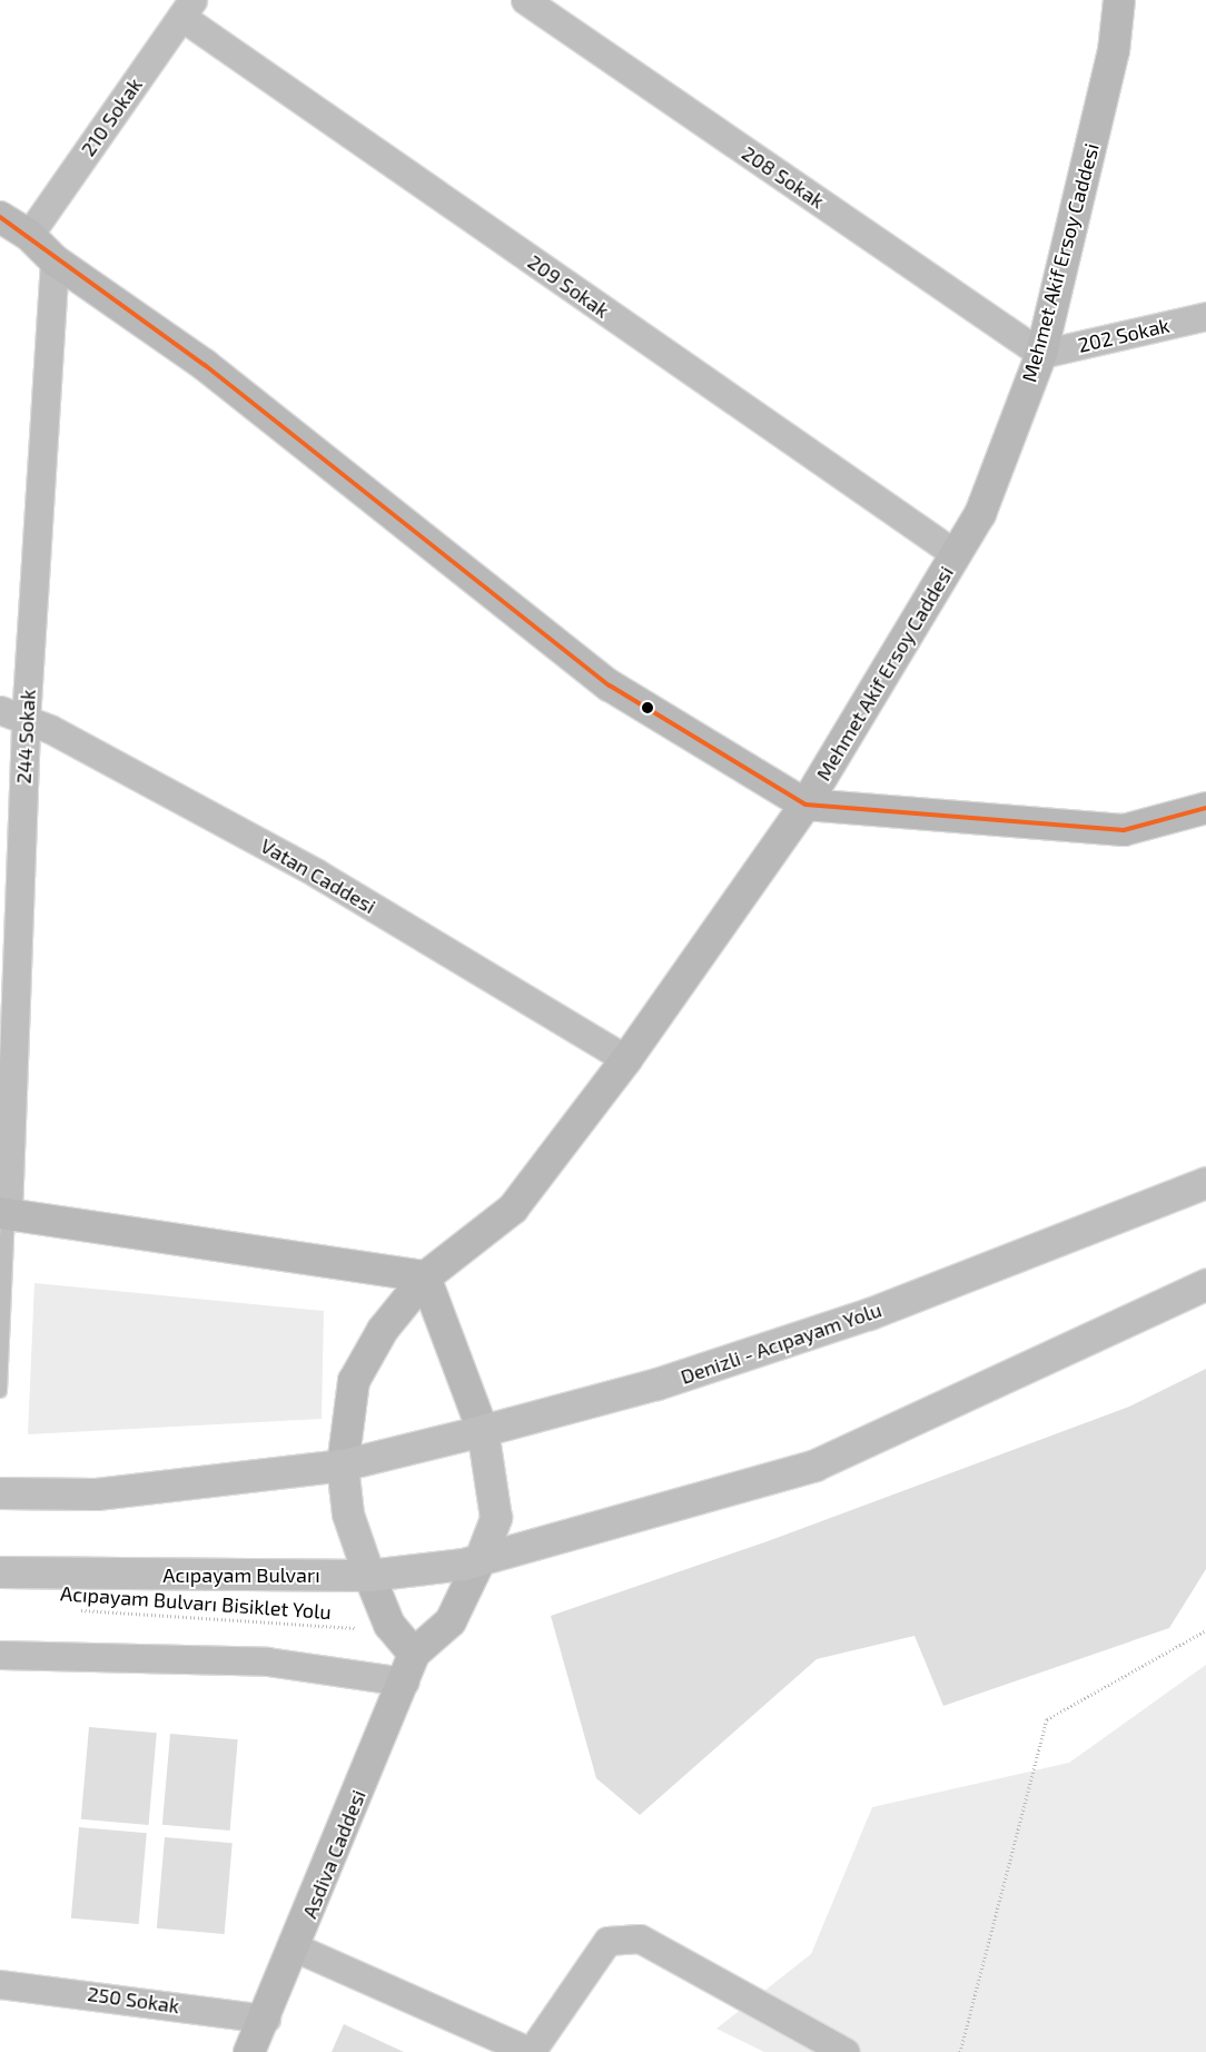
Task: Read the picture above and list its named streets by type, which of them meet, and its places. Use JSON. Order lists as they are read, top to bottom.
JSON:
{
  "streets": {
    "main road": ["Denizli - Acıpayam Yolu", "Acıpayam Bulvarı"],
    "street": [
      "210 Sokak",
      "208 Sokak",
      "Mehmet Akif Ersoy Caddesi",
      "209 Sokak",
      "202 Sokak",
      "244 Sokak",
      "Vatan Caddesi",
      "Asdiva Caddesi",
      "250 Sokak"
    ],
    "path": ["Acıpayam Bulvarı Bisiklet Yolu"]
  },
  "crossings": [
    ["210 Sokak", "209 Sokak"],
    ["208 Sokak", "Mehmet Akif Ersoy Caddesi"],
    ["208 Sokak", "202 Sokak"],
    ["Mehmet Akif Ersoy Caddesi", "209 Sokak"],
    ["Mehmet Akif Ersoy Caddesi", "202 Sokak"],
    ["Mehmet Akif Ersoy Caddesi", "Vatan Caddesi"],
    ["Mehmet Akif Ersoy Caddesi", "Denizli - Acıpayam Yolu"],
    ["244 Sokak", "Vatan Caddesi"],
    ["Acıpayam Bulvarı", "Asdiva Caddesi"],
    ["Asdiva Caddesi", "250 Sokak"]
  ]
}
